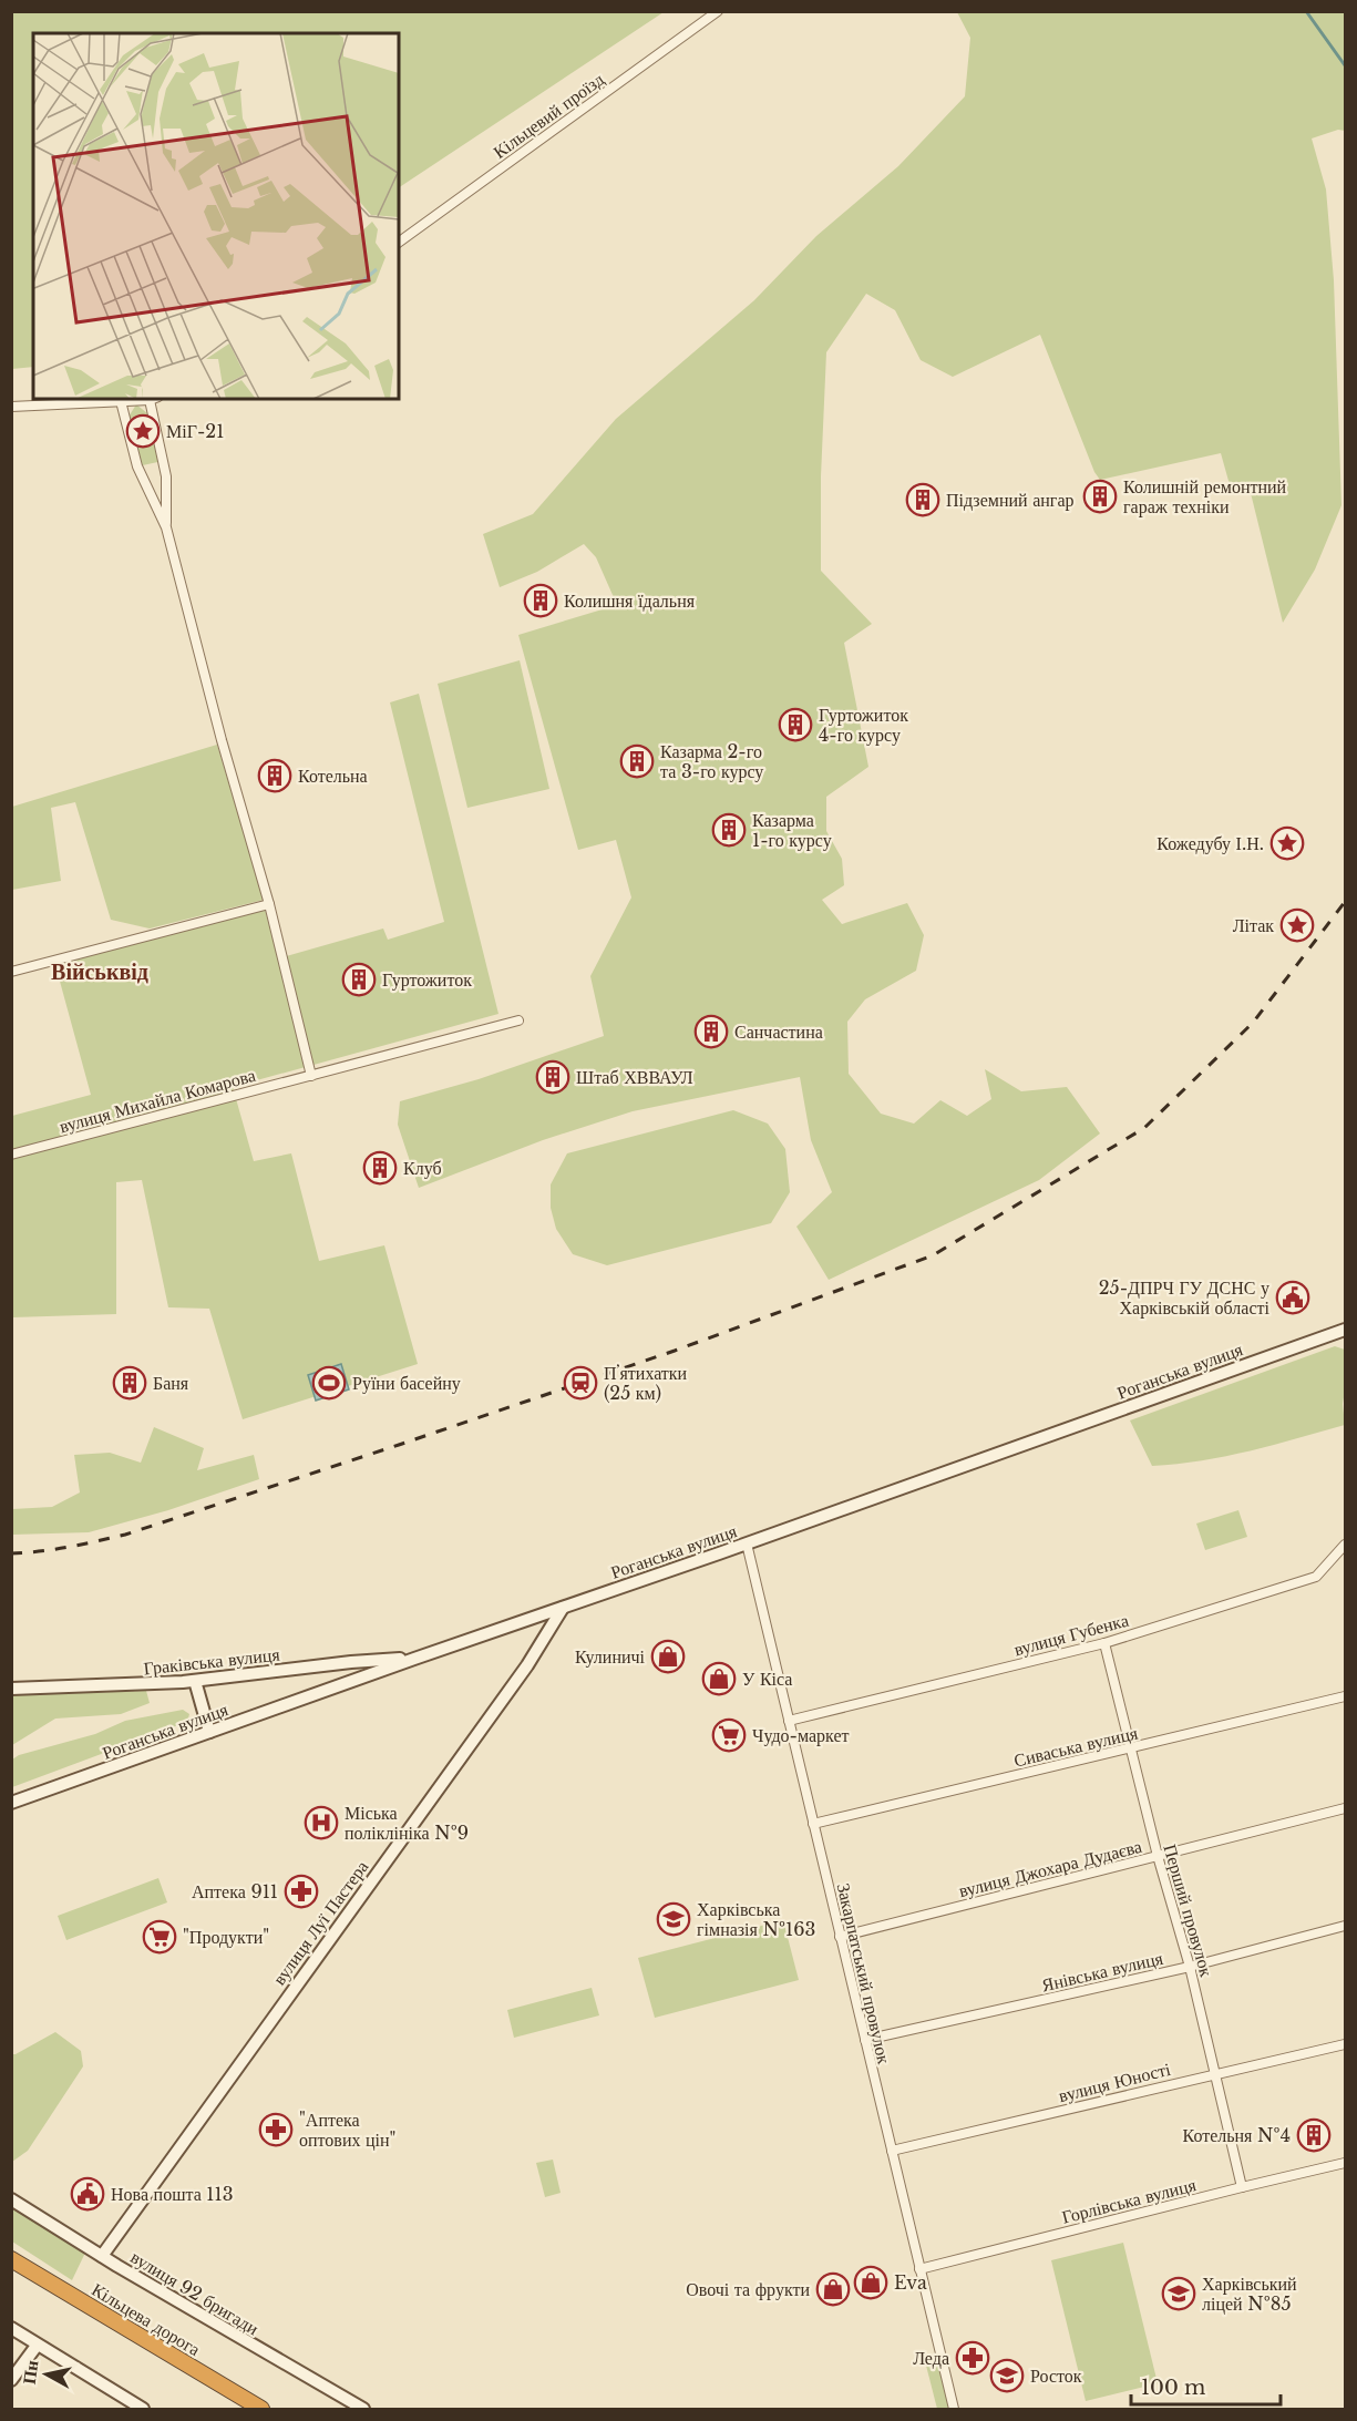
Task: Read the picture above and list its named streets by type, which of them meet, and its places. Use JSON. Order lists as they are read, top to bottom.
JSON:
{
  "streets": {
    "highway": ["Кільцева дорога"],
    "street": [
      "Кільцевий проїзд",
      "вулиця Михайла Комарова",
      "Роганська вулиця",
      "вулиця Губенка",
      "Граківська вулиця",
      "Сиваська вулиця",
      "вулиця Джохара Дудаєва",
      "Перший провулок",
      "вулиця Луї Пастера",
      "Янівська вулиця",
      "Закарпатський провулок",
      "вулиця Юності",
      "Горлівська вулиця",
      "вулиця 92 бригади"
    ]
  },
  "crossings": [
    ["Роганська вулиця", "Граківська вулиця"],
    ["Роганська вулиця", "вулиця Луї Пастера"],
    ["Роганська вулиця", "Закарпатський провулок"],
    ["вулиця Губенка", "Перший провулок"],
    ["вулиця Губенка", "Закарпатський провулок"],
    ["Сиваська вулиця", "Перший провулок"],
    ["Сиваська вулиця", "Закарпатський провулок"],
    ["вулиця Джохара Дудаєва", "Перший провулок"],
    ["вулиця Джохара Дудаєва", "Закарпатський провулок"],
    ["Перший провулок", "Янівська вулиця"],
    ["Перший провулок", "вулиця Юності"],
    ["Перший провулок", "Горлівська вулиця"],
    ["вулиця Луї Пастера", "вулиця 92 бригади"],
    ["Янівська вулиця", "Закарпатський провулок"],
    ["Закарпатський провулок", "вулиця Юності"],
    ["Закарпатський провулок", "Горлівська вулиця"]
  ],
  "districts": ["Військвід"],
  "places": {
    "place": ["МіГ-21", "Кожедубу І.Н.", "Літак"],
    "building": [
      "Колишній ремонтний гараж техніки",
      "Підземний ангар",
      "Колишня їдальня",
      "Гуртожиток 4-го курсу",
      "Казарма 2-го та 3-го курсу",
      "Котельна",
      "Казарма 1-го курсу",
      "Гуртожиток",
      "Санчастина",
      "Штаб ХВВАУЛ",
      "Клуб",
      "Баня",
      "Котельня №4"
    ],
    "public building": ["25-ДПРЧ ГУ ДСНС у Харківській області", "Нова пошта 113"],
    "sports": ["Руїни басейну"],
    "station": ["Пʼятихатки (25 км)"],
    "shop": [
      "Кулиничі",
      "У Кіса",
      "Eva",
      "Овочі та фрукти"
    ],
    "supermarket": ["Чудо-маркет", "\"Продукти\""],
    "hospital": ["Міська поліклініка №9"],
    "pharmacy": ["Аптека 911", "\"Аптека оптових цін\"", "Леда"],
    "school or university": ["Харківська гімназія №163", "Харківський ліцей №85", "Росток"]
  },
  "scale_bar": "100 m",
  "north": "left"
}
